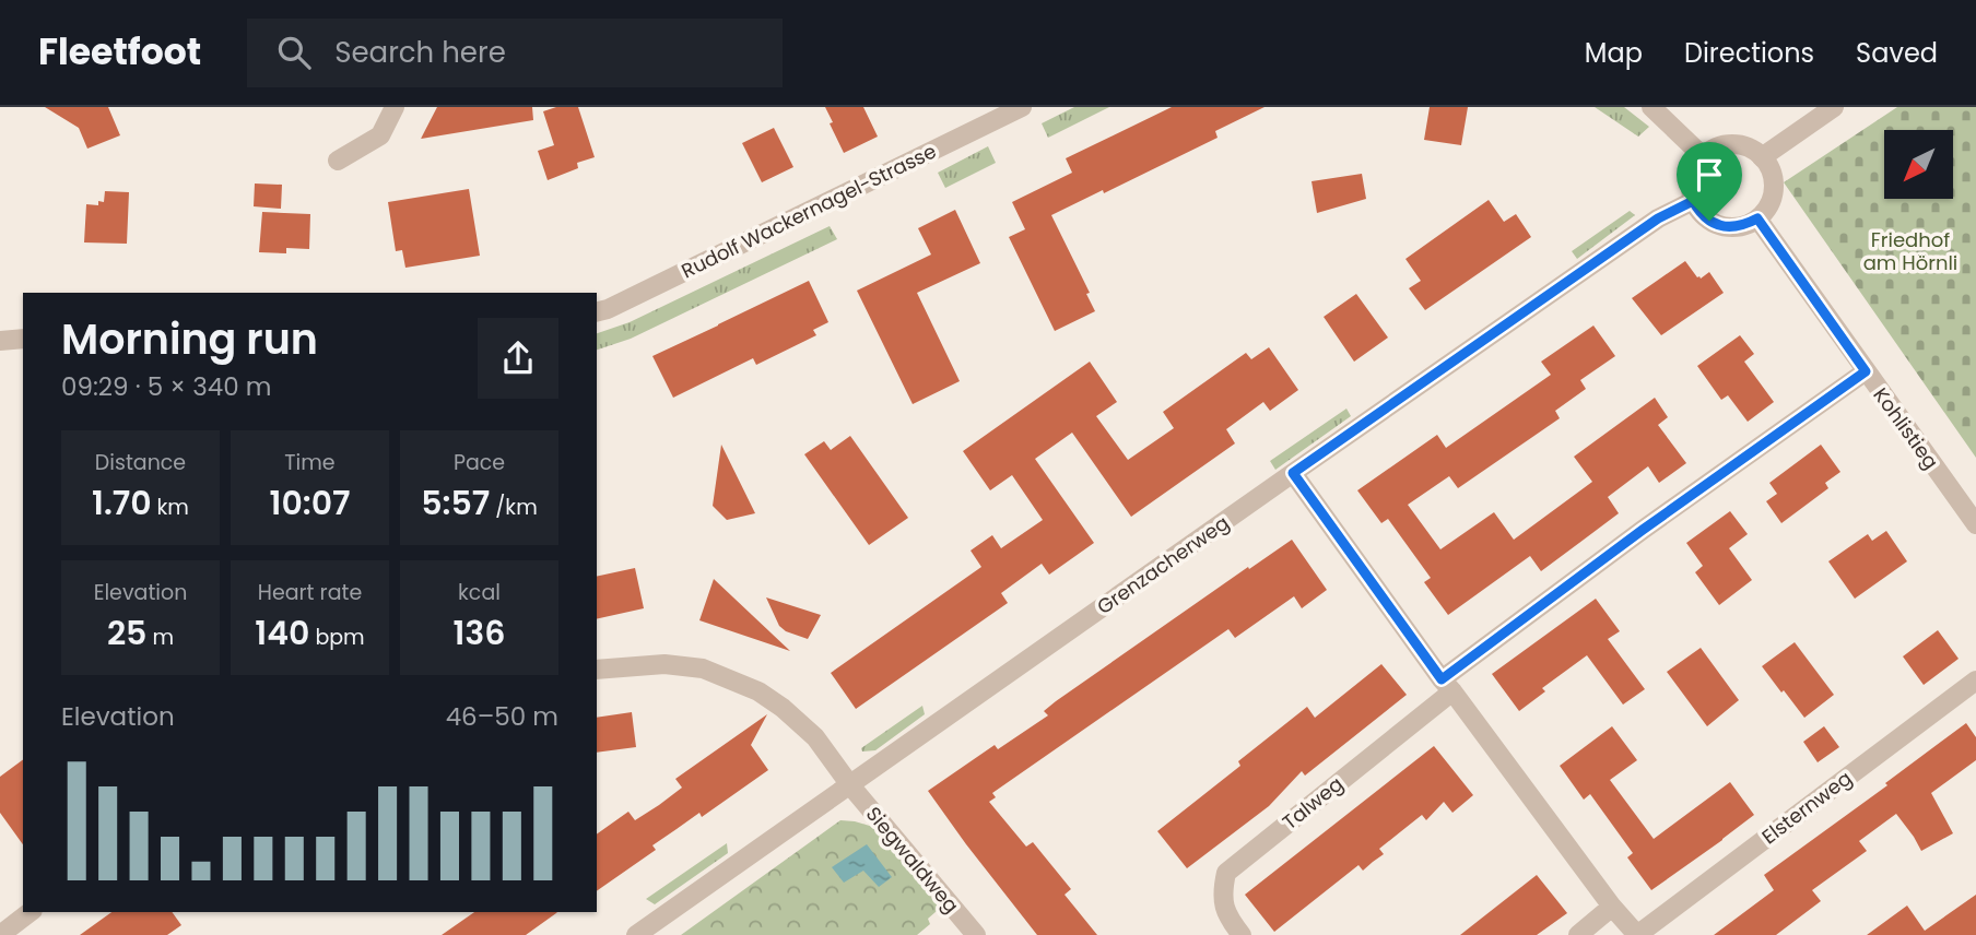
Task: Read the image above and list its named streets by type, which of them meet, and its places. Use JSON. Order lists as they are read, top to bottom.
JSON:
{
  "streets": {
    "street": [
      "Rudolf Wackernagel-Strasse",
      "Kohlistieg",
      "Grenzacherweg",
      "Talweg",
      "Elsternweg",
      "Siegwaldweg"
    ]
  },
  "crossings": [
    ["Kohlistieg", "Grenzacherweg"],
    ["Kohlistieg", "Talweg"],
    ["Grenzacherweg", "Siegwaldweg"]
  ],
  "parks": ["Friedhof am Hörnli"],
  "north": "bottom left",
  "page": {
    "header": "Fleetfoot",
    "search": "Search here",
    "nav": ["Map", "Directions", "Saved"],
    "heading": ["Morning run", "09:29 · 5 × 340 m"],
    "stats": [
      ["Distance", "1.70 km"],
      ["Time", "10:07"],
      ["Pace", "5:57 /km"],
      ["Elevation", "25 m"],
      ["Heart rate", "140 bpm"],
      ["kcal", "136"]
    ],
    "chart": ["Elevation", "46–50 m"]
  }
}
